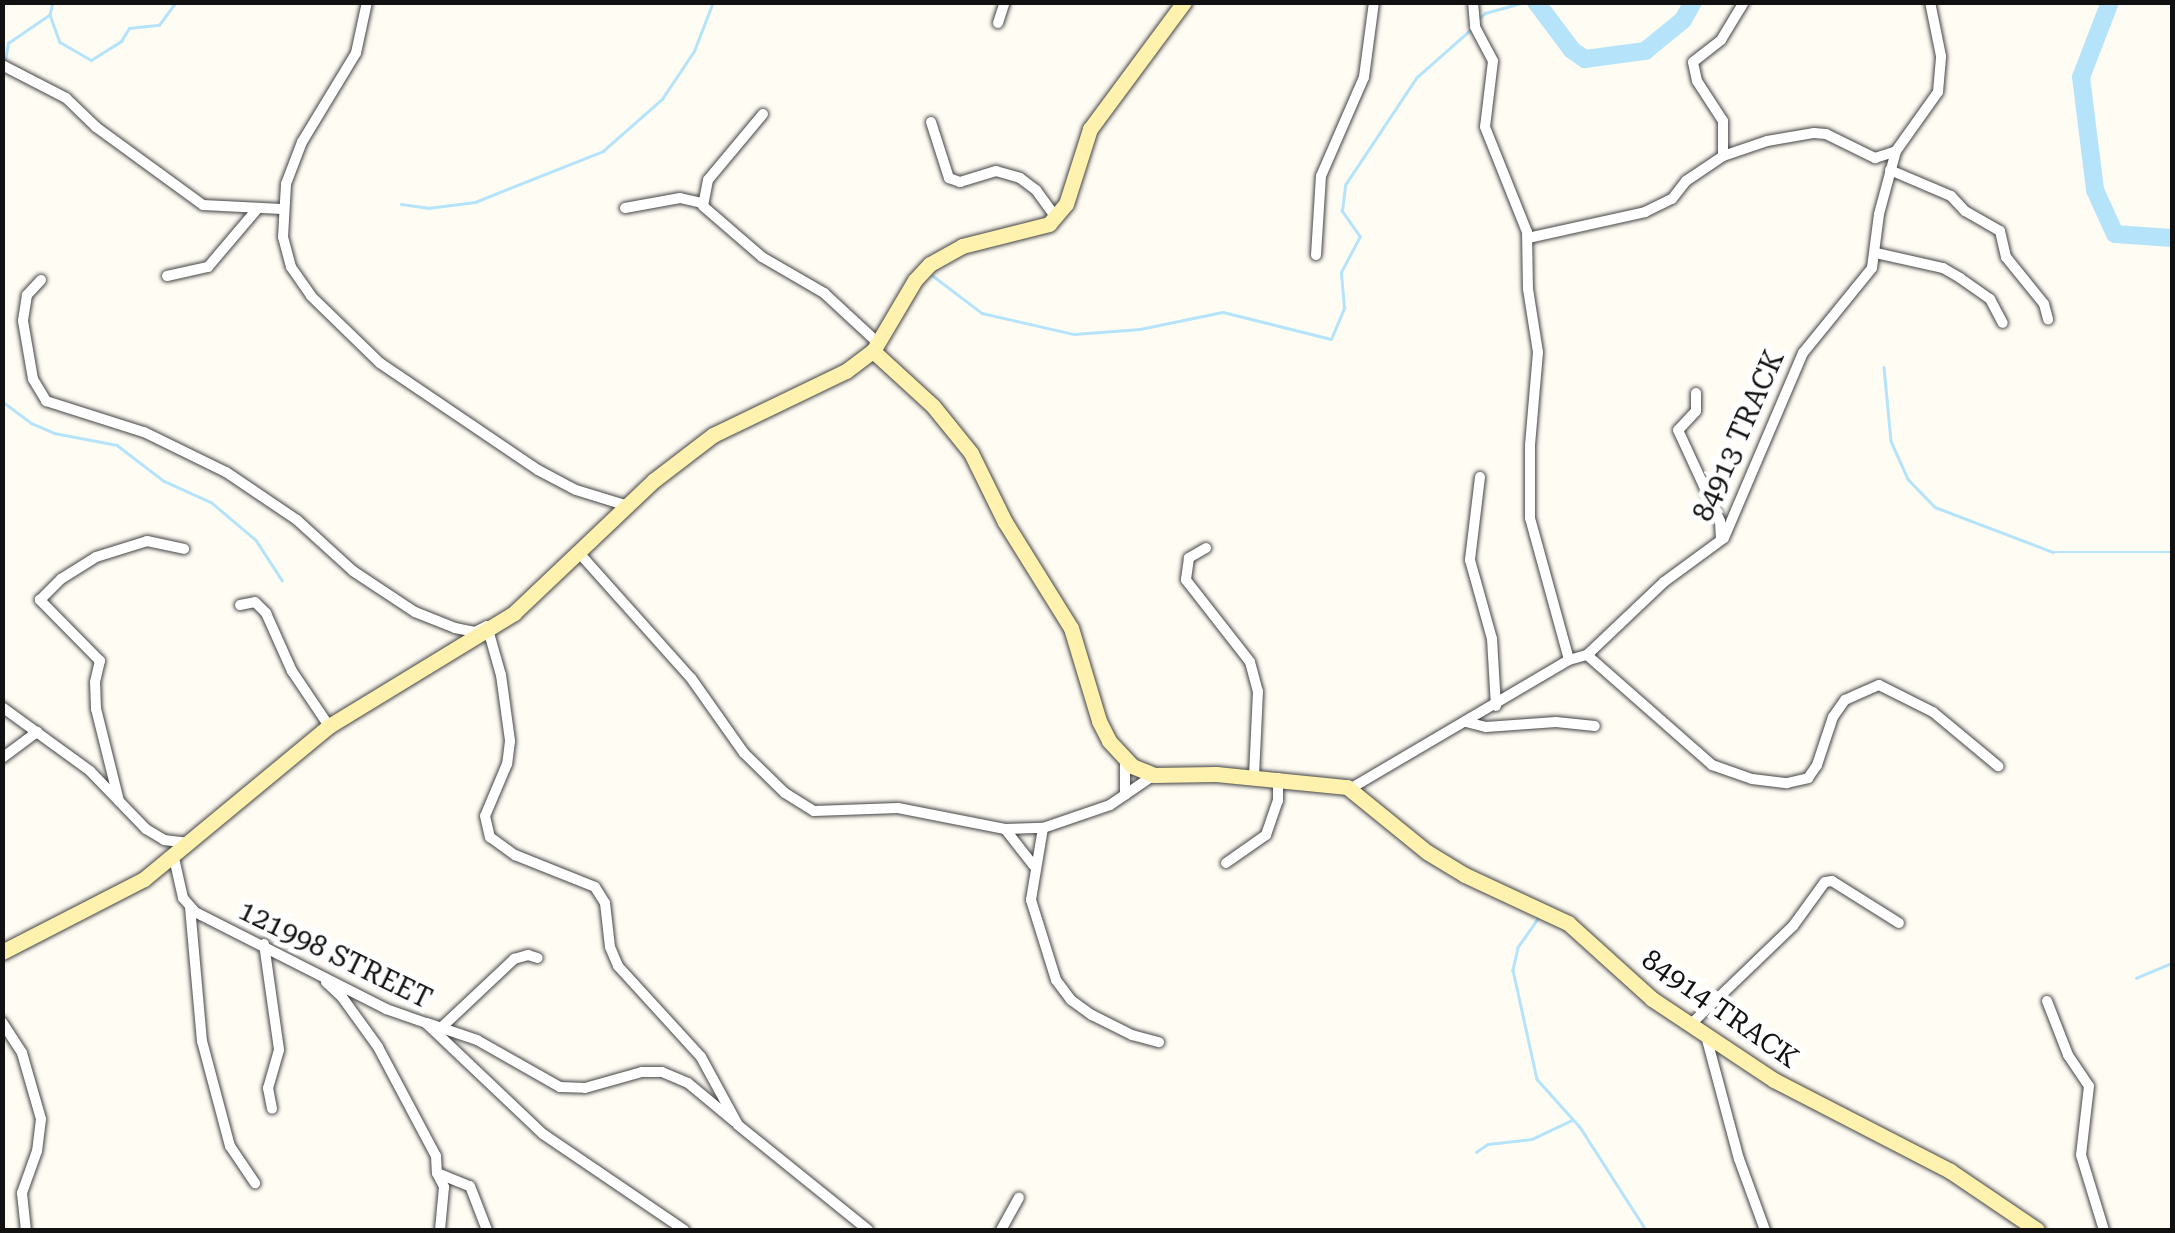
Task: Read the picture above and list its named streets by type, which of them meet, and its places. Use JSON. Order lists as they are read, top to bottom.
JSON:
{
  "streets": {
    "street": ["84913 TRACK", "121998 STREET", "84914 TRACK"]
  }
}
